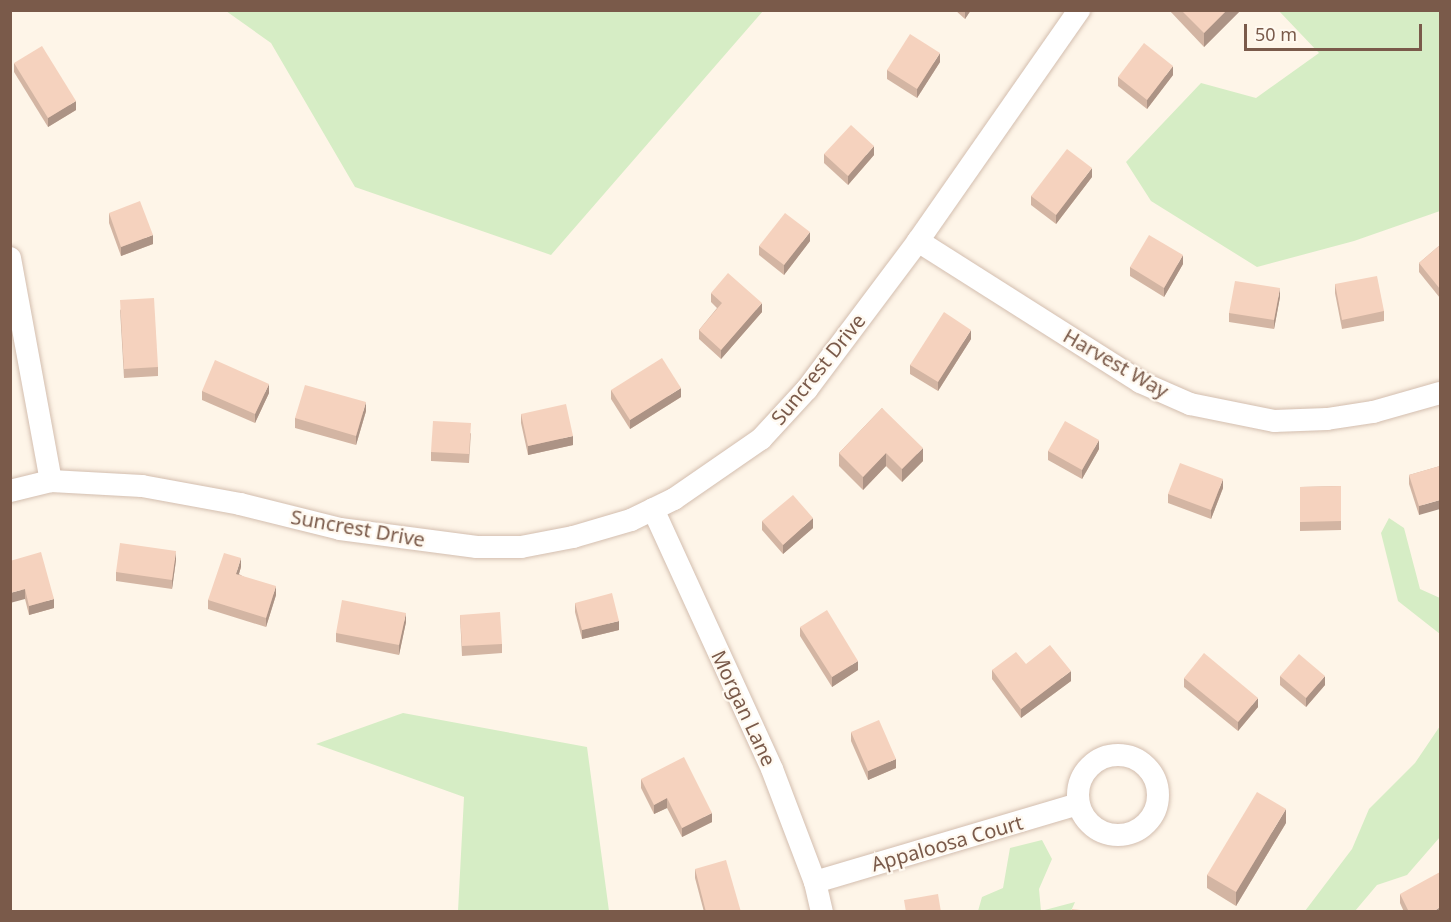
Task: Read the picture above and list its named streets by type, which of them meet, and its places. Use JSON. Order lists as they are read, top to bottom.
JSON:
{
  "streets": {
    "street": [
      "Harvest Way",
      "Suncrest Drive",
      "Morgan Lane",
      "Appaloosa Court"
    ]
  },
  "crossings": [
    ["Harvest Way", "Suncrest Drive"],
    ["Suncrest Drive", "Morgan Lane"],
    ["Morgan Lane", "Appaloosa Court"]
  ],
  "scale_bar": "50 m"
}
